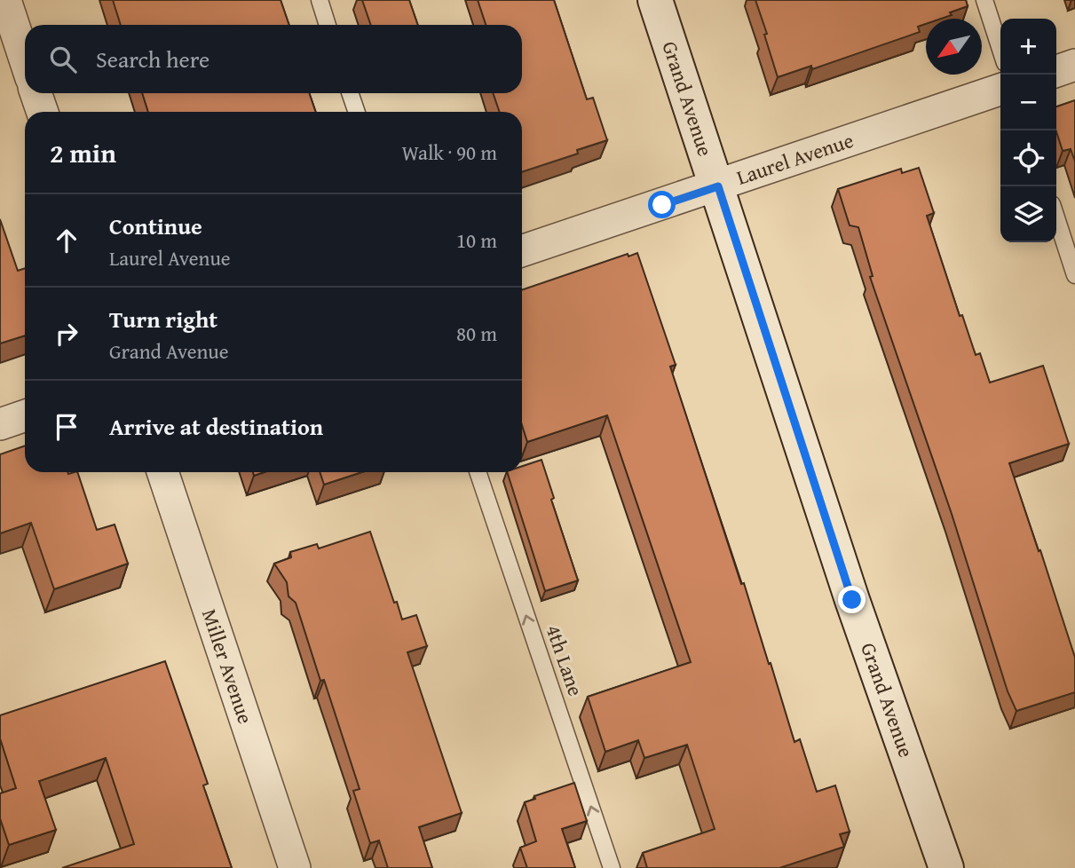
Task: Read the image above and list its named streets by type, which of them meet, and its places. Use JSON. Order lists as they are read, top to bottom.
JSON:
{
  "streets": {
    "main road": ["Grand Avenue"],
    "street": ["Laurel Avenue", "Miller Avenue"],
    "lane": ["4th Lane"]
  },
  "crossings": [
    ["Grand Avenue", "Laurel Avenue"]
  ],
  "one_way": ["4th Lane"],
  "north": "bottom left",
  "page": {
    "map_buttons": ["+", "−"],
    "search": "Search here",
    "heading": ["2 min", "Walk · 90 m"],
    "list": [
      ["Continue", "Laurel Avenue", "10 m"],
      ["Turn right", "Grand Avenue", "80 m"],
      "Arrive at destination"
    ]
  }
}
